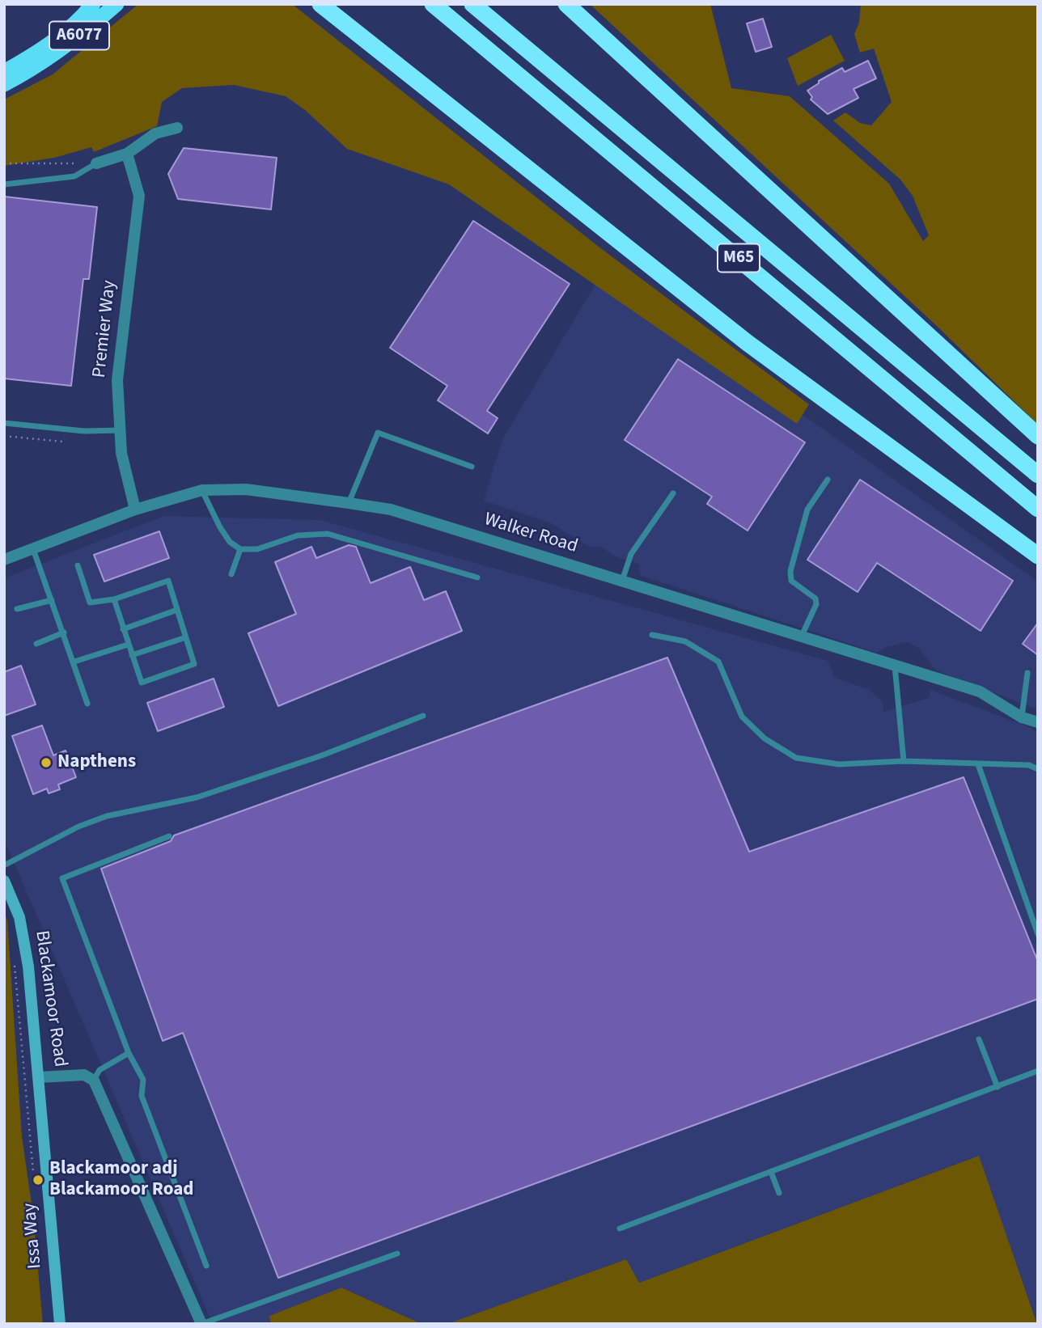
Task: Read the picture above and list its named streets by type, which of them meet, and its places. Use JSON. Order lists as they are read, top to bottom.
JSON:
{
  "streets": {
    "highway": ["A6077", "M65"],
    "main road": ["Blackamoor Road", "Issa Way"],
    "street": ["Premier Way", "Walker Road"]
  },
  "crossings": [
    ["Premier Way", "Walker Road"],
    ["Blackamoor Road", "Issa Way"]
  ],
  "places": ["Napthens", "Blackamoor adj Blackamoor Road"]
}
